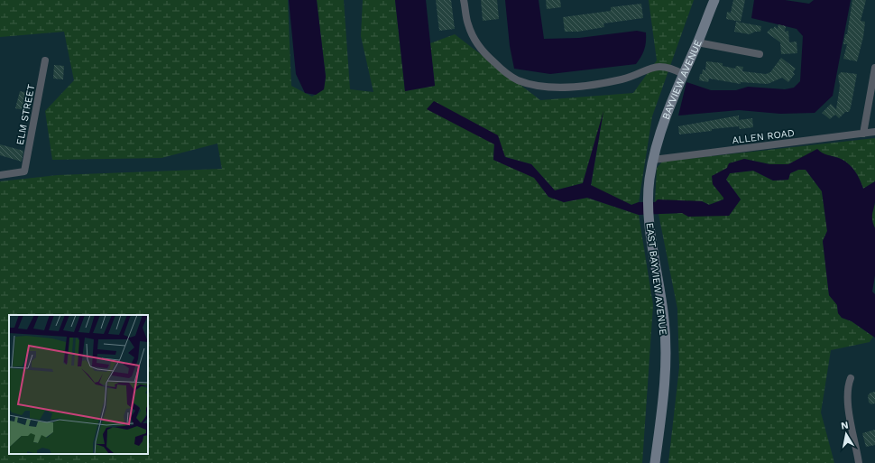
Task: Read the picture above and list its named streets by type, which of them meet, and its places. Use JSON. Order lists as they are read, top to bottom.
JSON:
{
  "streets": {
    "main road": ["BAYVIEW AVENUE", "EAST BAYVIEW AVENUE"],
    "street": ["ELM STREET", "ALLEN ROAD"]
  },
  "crossings": [
    ["BAYVIEW AVENUE", "ALLEN ROAD"],
    ["BAYVIEW AVENUE", "EAST BAYVIEW AVENUE"],
    ["ALLEN ROAD", "EAST BAYVIEW AVENUE"]
  ],
  "north": "top"
}
